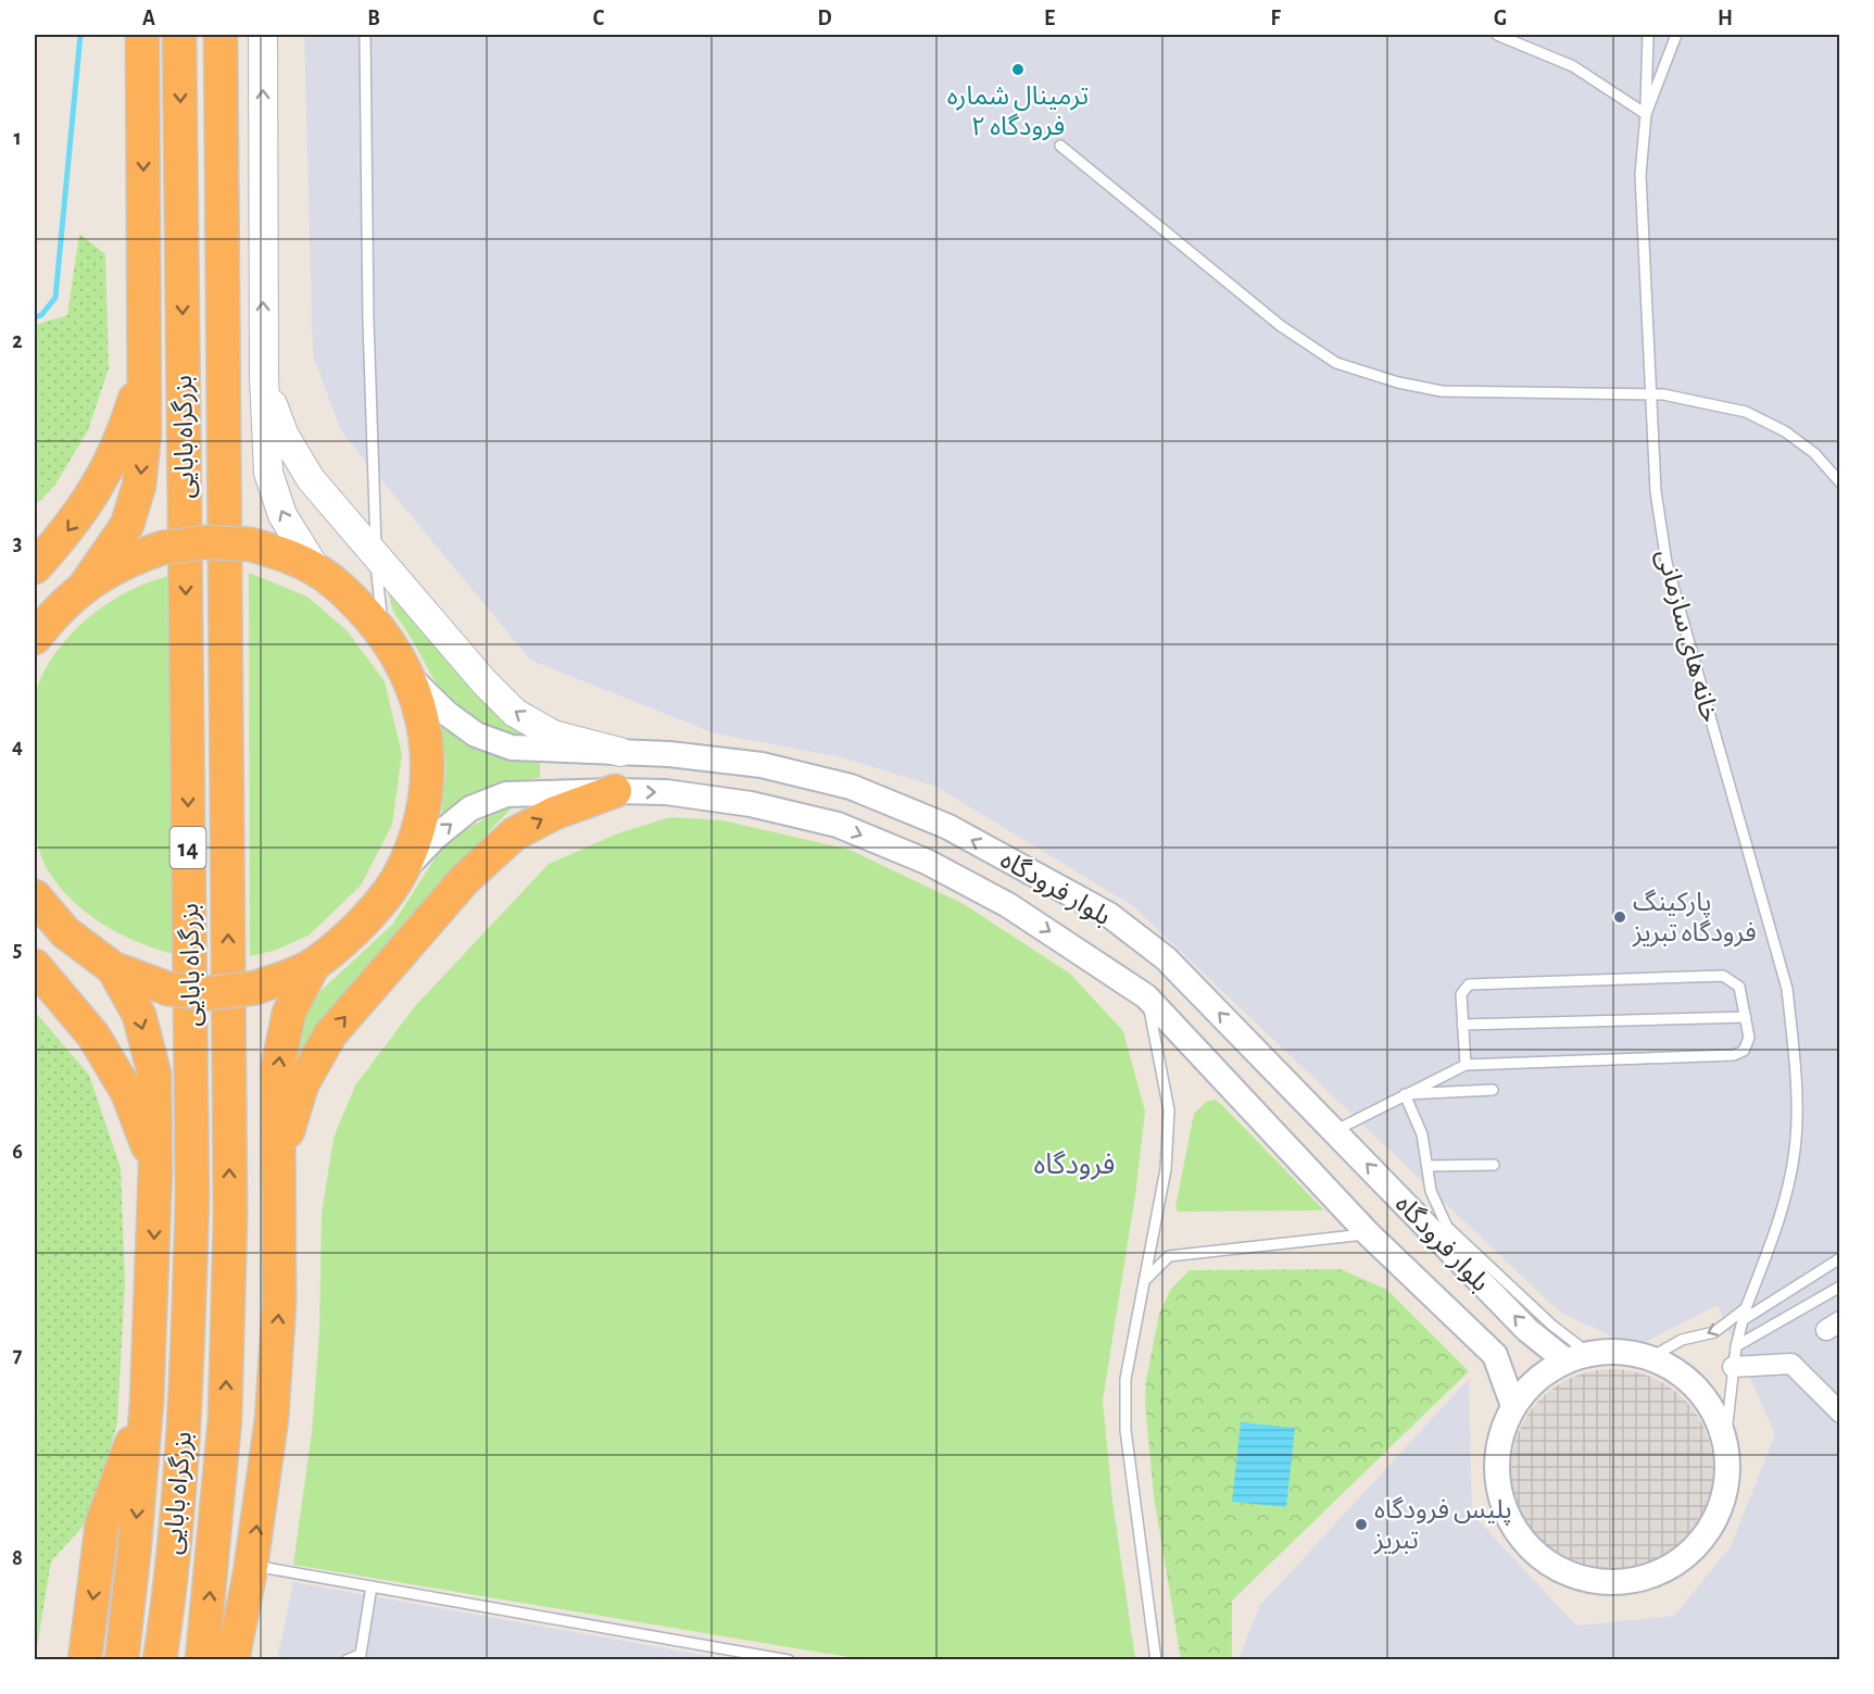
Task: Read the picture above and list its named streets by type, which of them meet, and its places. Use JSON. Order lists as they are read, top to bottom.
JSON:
{
  "streets": {
    "highway": ["بزرگراه بابایی", "14"],
    "street": ["بلوار فرودگاه"],
    "lane": ["خانه های سازمانی"]
  },
  "crossings": [
    ["خانه های سازمانی", "بلوار فرودگاه"]
  ],
  "districts": ["فرودگاه"],
  "places": ["ترمينال شماره ۲ فرودگاه", "پارکینگ فرودگاه تبریز", "پلیس فرودگاه تبریز"],
  "grid": {
    "columns": [
      "A",
      "B",
      "C",
      "D",
      "E",
      "F",
      "G",
      "H"
    ],
    "rows": [
      "1",
      "2",
      "3",
      "4",
      "5",
      "6",
      "7",
      "8"
    ]
  }
}
